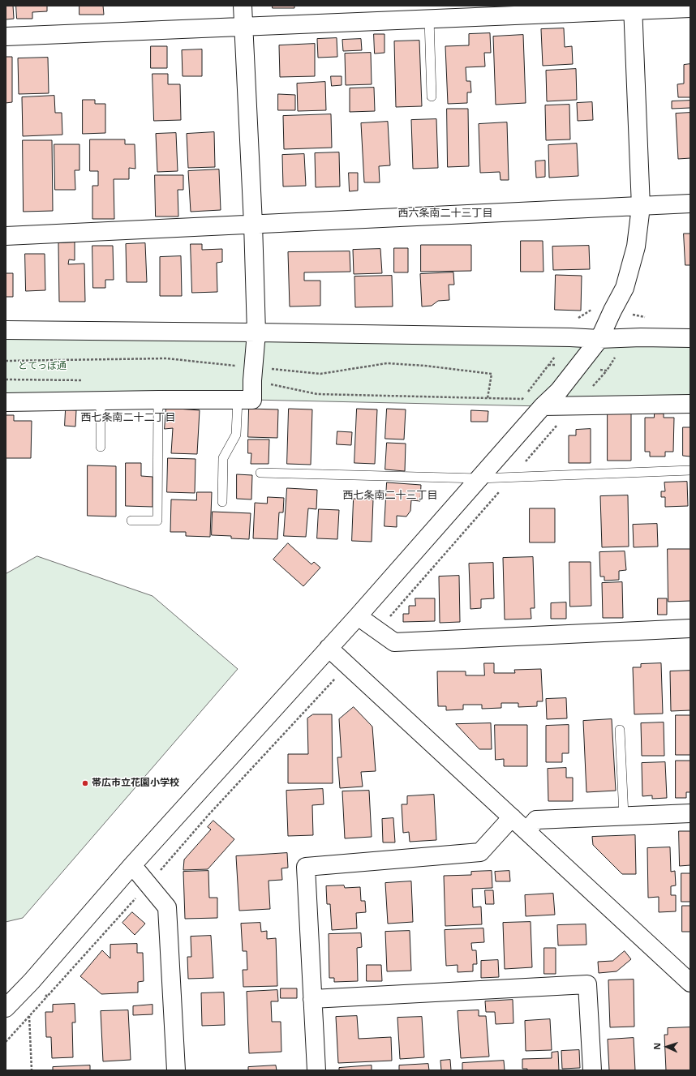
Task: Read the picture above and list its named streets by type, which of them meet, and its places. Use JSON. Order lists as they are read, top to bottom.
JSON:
{
  "districts": ["西六条南二十三丁目", "西七条南二十二丁目", "西七条南二十三丁目"],
  "parks": ["とてっぽ通"],
  "places": ["帯広市立花園小学校"],
  "north": "left"
}
